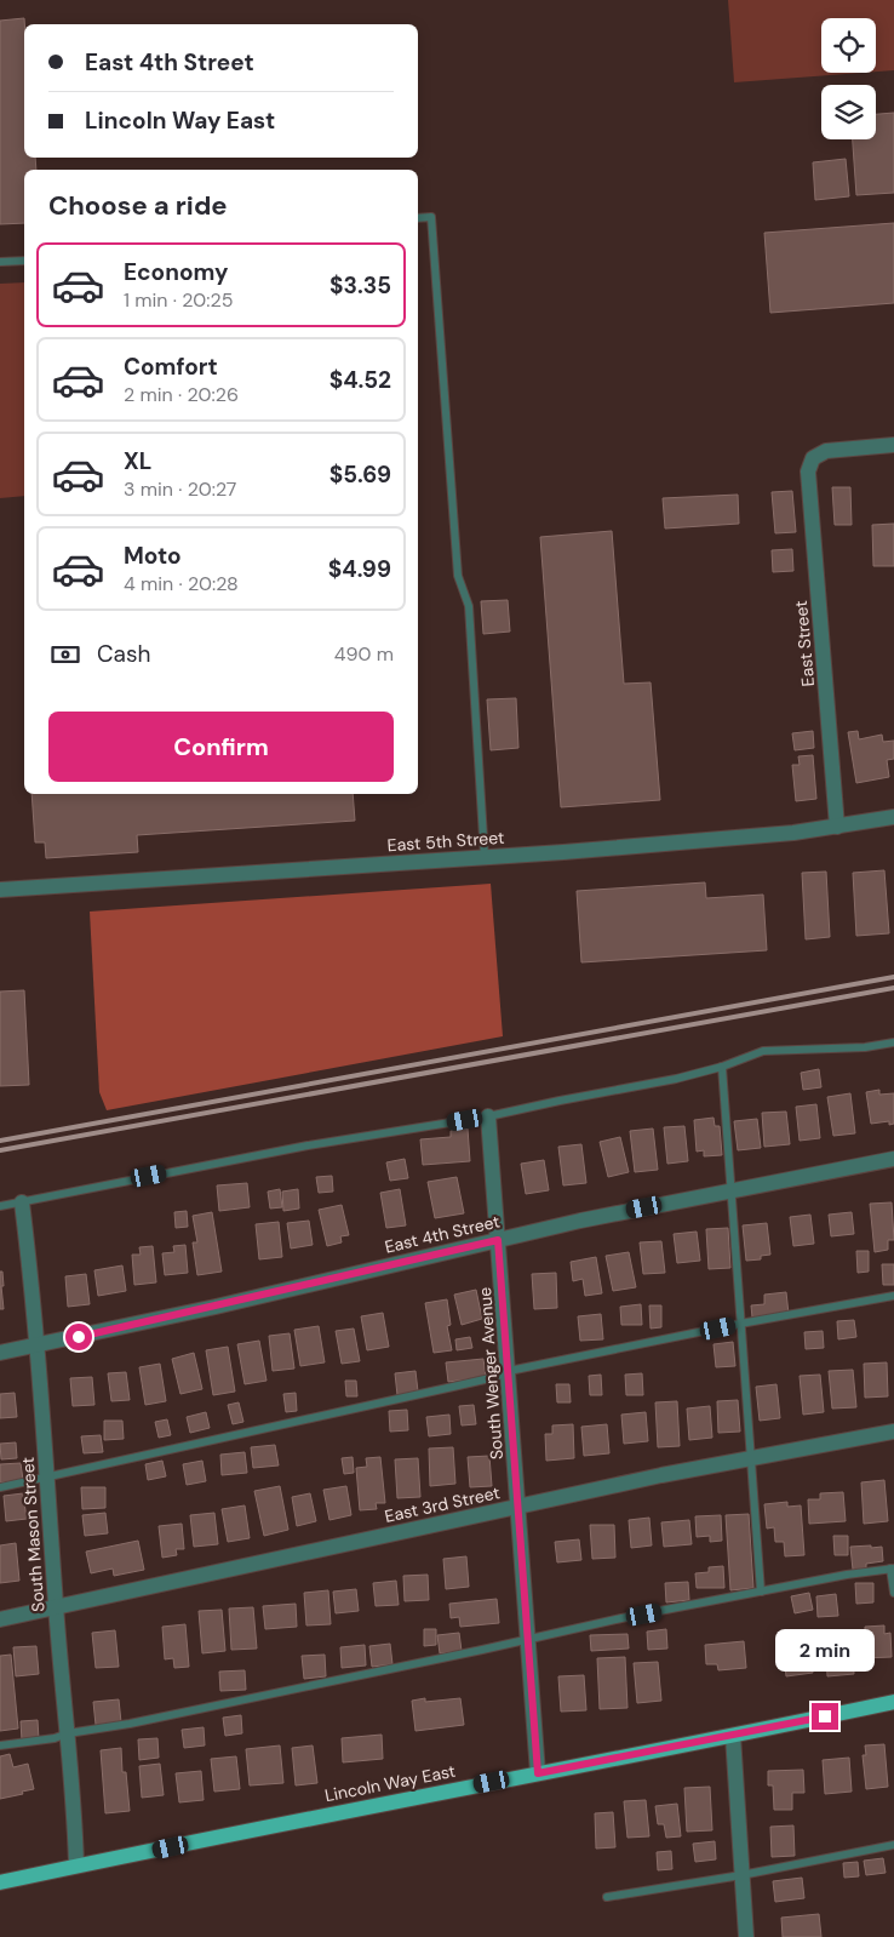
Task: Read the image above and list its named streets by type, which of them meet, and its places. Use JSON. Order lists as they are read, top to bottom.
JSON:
{
  "streets": {
    "main road": ["Lincoln Way East"],
    "street": [
      "East Street",
      "East 5th Street",
      "East 4th Street",
      "South Wenger Avenue",
      "East 3rd Street",
      "South Mason Street"
    ]
  },
  "crossings": [
    ["East Street", "East 5th Street"],
    ["East 4th Street", "South Wenger Avenue"],
    ["East 4th Street", "South Mason Street"],
    ["South Wenger Avenue", "East 3rd Street"],
    ["South Wenger Avenue", "Lincoln Way East"],
    ["East 3rd Street", "South Mason Street"],
    ["South Mason Street", "Lincoln Way East"]
  ],
  "page": {
    "banner": ["East 4th Street", "Lincoln Way East"],
    "heading": "Choose a ride",
    "list": [
      {
        "name": "Economy",
        "note": "1 min · 20:25",
        "value": "$3.35"
      },
      {
        "name": "Comfort",
        "note": "2 min · 20:26",
        "value": "$4.52"
      },
      {
        "name": "XL",
        "note": "3 min · 20:27",
        "value": "$5.69"
      },
      {
        "name": "Moto",
        "note": "4 min · 20:28",
        "value": "$4.99"
      }
    ],
    "pay": ["Cash", "490 m"],
    "buttons": "Confirm",
    "bubble": "2 min"
  }
}
